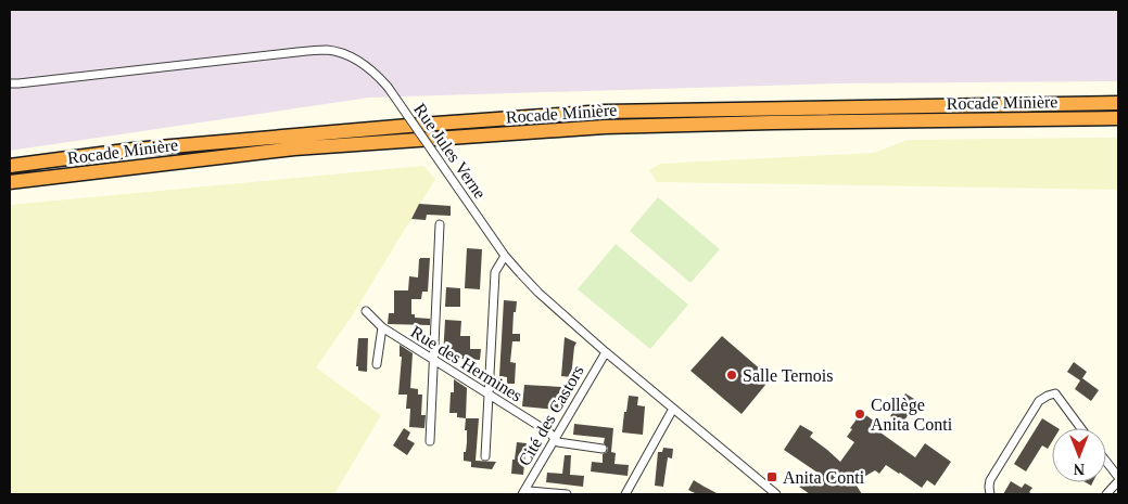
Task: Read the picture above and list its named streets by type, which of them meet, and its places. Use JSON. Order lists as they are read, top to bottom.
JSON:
{
  "streets": {
    "highway": ["Rocade Minière"],
    "street": ["Rue Jules Verne", "Rue des Hermines", "Cité des Castors"]
  },
  "crossings": [
    ["Rue Jules Verne", "Cité des Castors"],
    ["Rue des Hermines", "Cité des Castors"]
  ],
  "places": {
    "other": ["Salle Ternois", "Collège Anita Conti"],
    "transit": ["Anita Conti"]
  },
  "north": "bottom"
}
